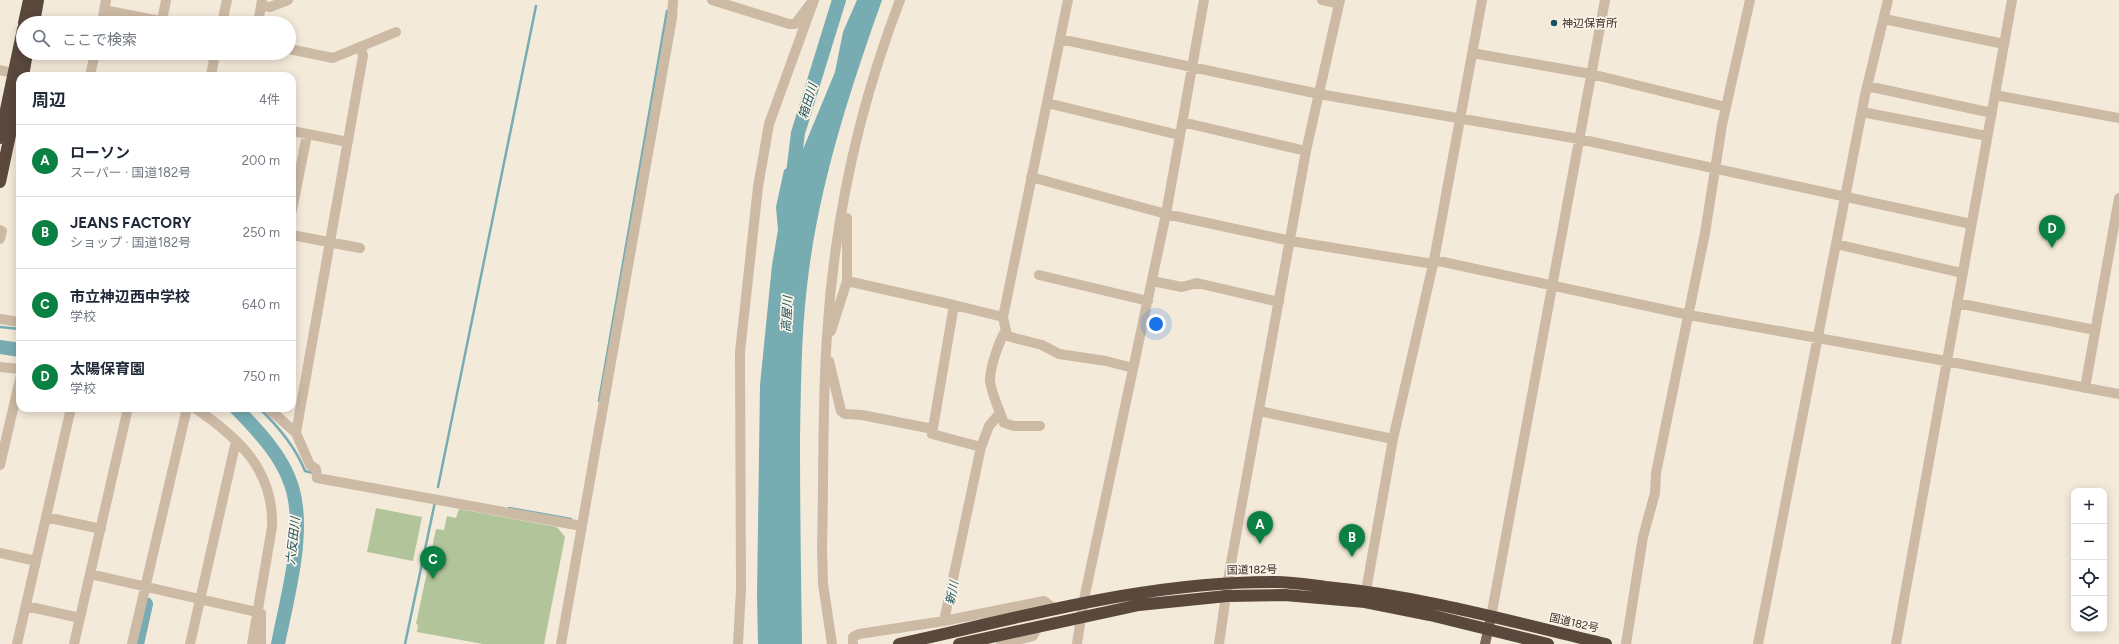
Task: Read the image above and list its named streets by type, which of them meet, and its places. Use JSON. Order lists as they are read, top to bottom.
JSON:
{
  "streets": {
    "highway": ["国道182号"]
  },
  "water": [
    "箱田川",
    "高屋川",
    "六反田川",
    "新川"
  ],
  "places": ["神辺保育所"],
  "page": {
    "search": "ここで検索",
    "heading": ["周辺", "4件"],
    "list": [
      {
        "mark": "A",
        "name": "ローソン",
        "note": "スーパー · 国道182号",
        "value": "200 m"
      },
      {
        "mark": "B",
        "name": "JEANS FACTORY",
        "note": "ショップ · 国道182号",
        "value": "250 m"
      },
      {
        "mark": "C",
        "name": "市立神辺西中学校",
        "note": "学校",
        "value": "640 m"
      },
      {
        "mark": "D",
        "name": "太陽保育園",
        "note": "学校",
        "value": "750 m"
      }
    ],
    "pins": [
      "D",
      "A",
      "B",
      "C"
    ],
    "map_buttons": ["+", "−"]
  }
}
